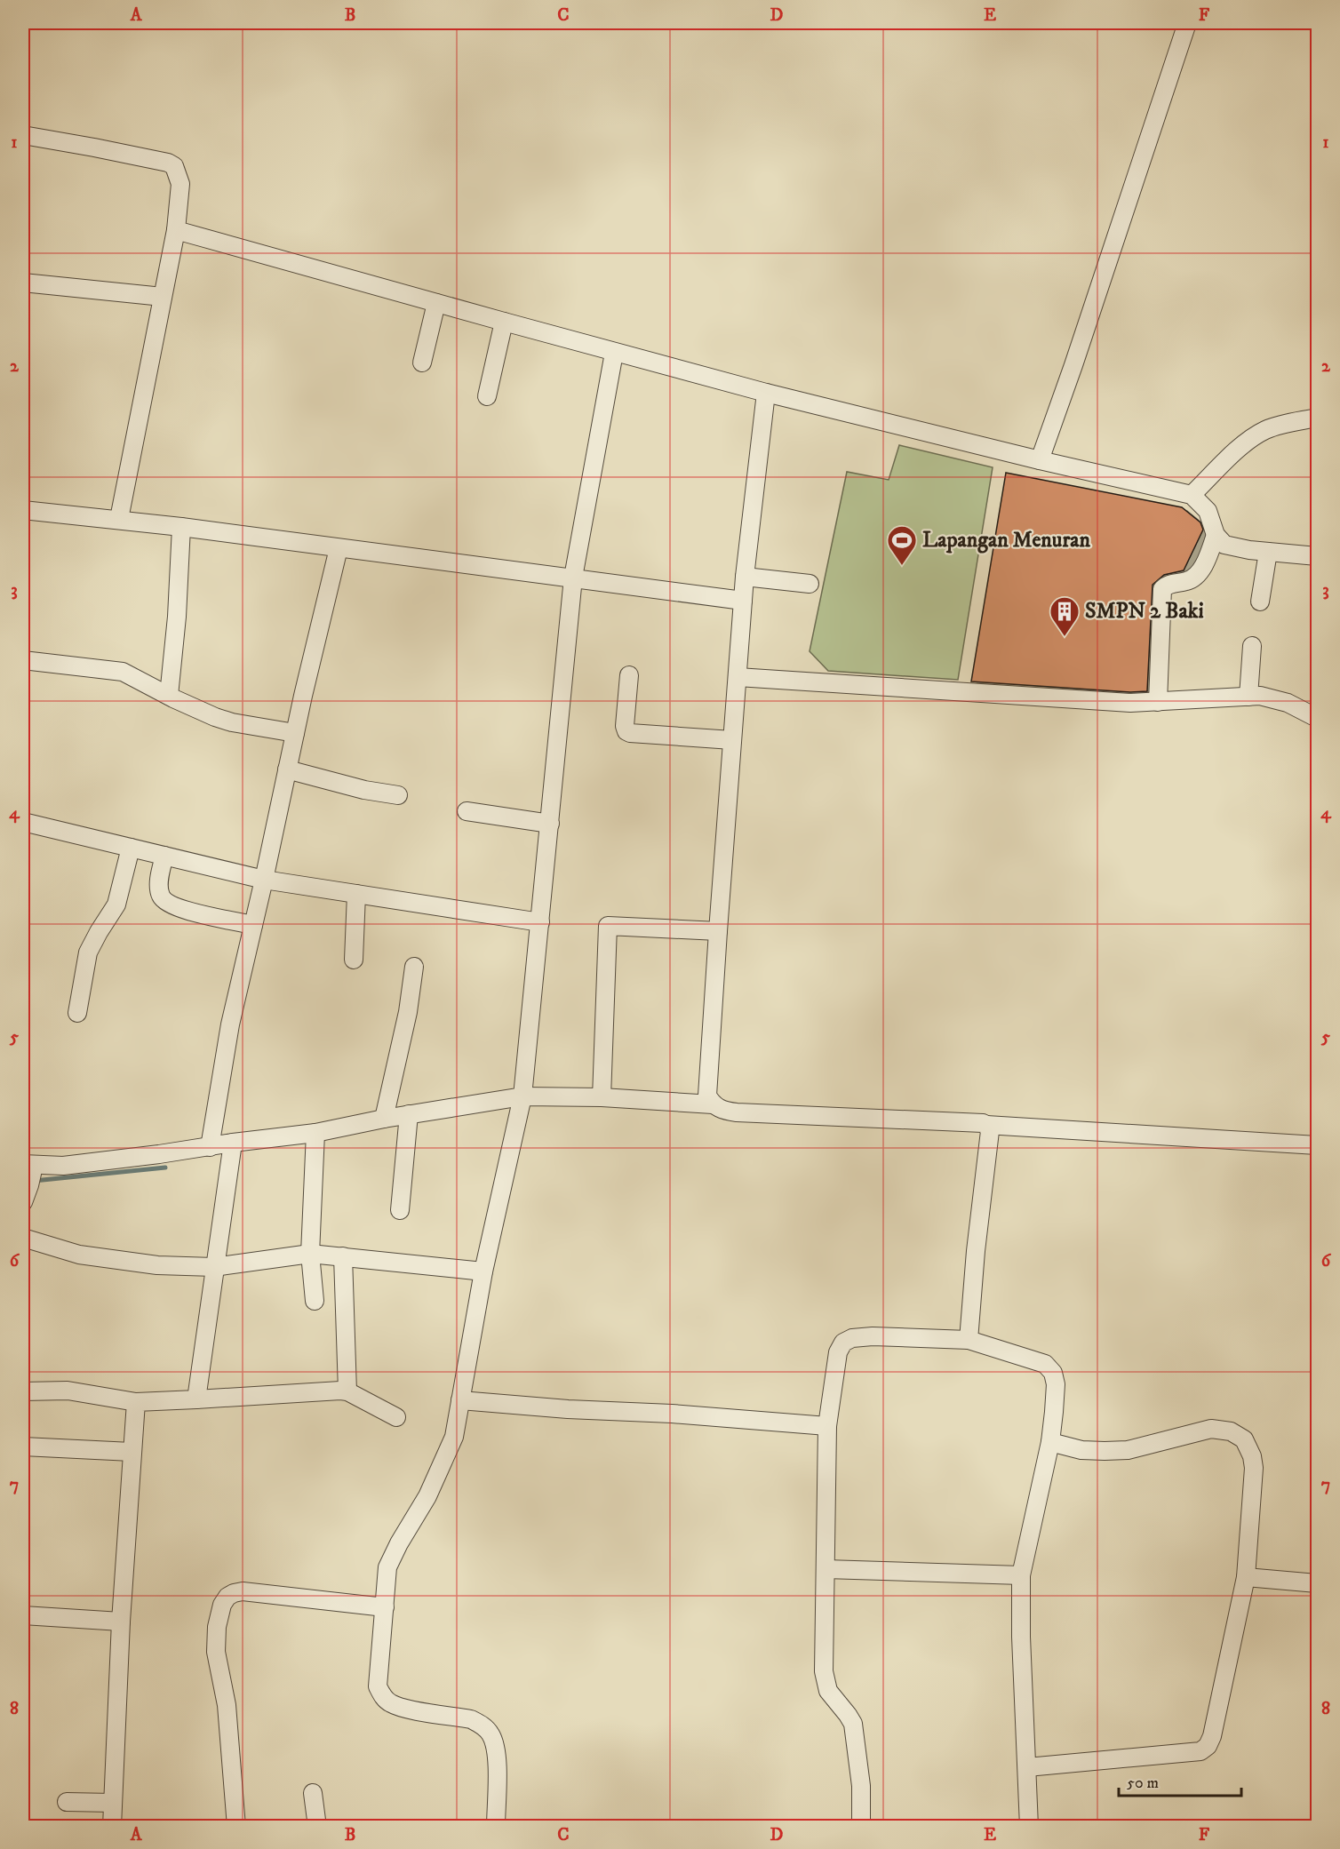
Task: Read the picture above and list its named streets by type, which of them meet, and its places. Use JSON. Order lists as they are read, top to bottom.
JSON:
{
  "places": {
    "sports": ["Lapangan Menuran"],
    "building": ["SMPN 2 Baki"]
  },
  "scale_bar": "50 m",
  "grid": {
    "columns": [
      "A",
      "B",
      "C",
      "D",
      "E",
      "F"
    ],
    "rows": [
      "1",
      "2",
      "3",
      "4",
      "5",
      "6",
      "7",
      "8"
    ]
  }
}
